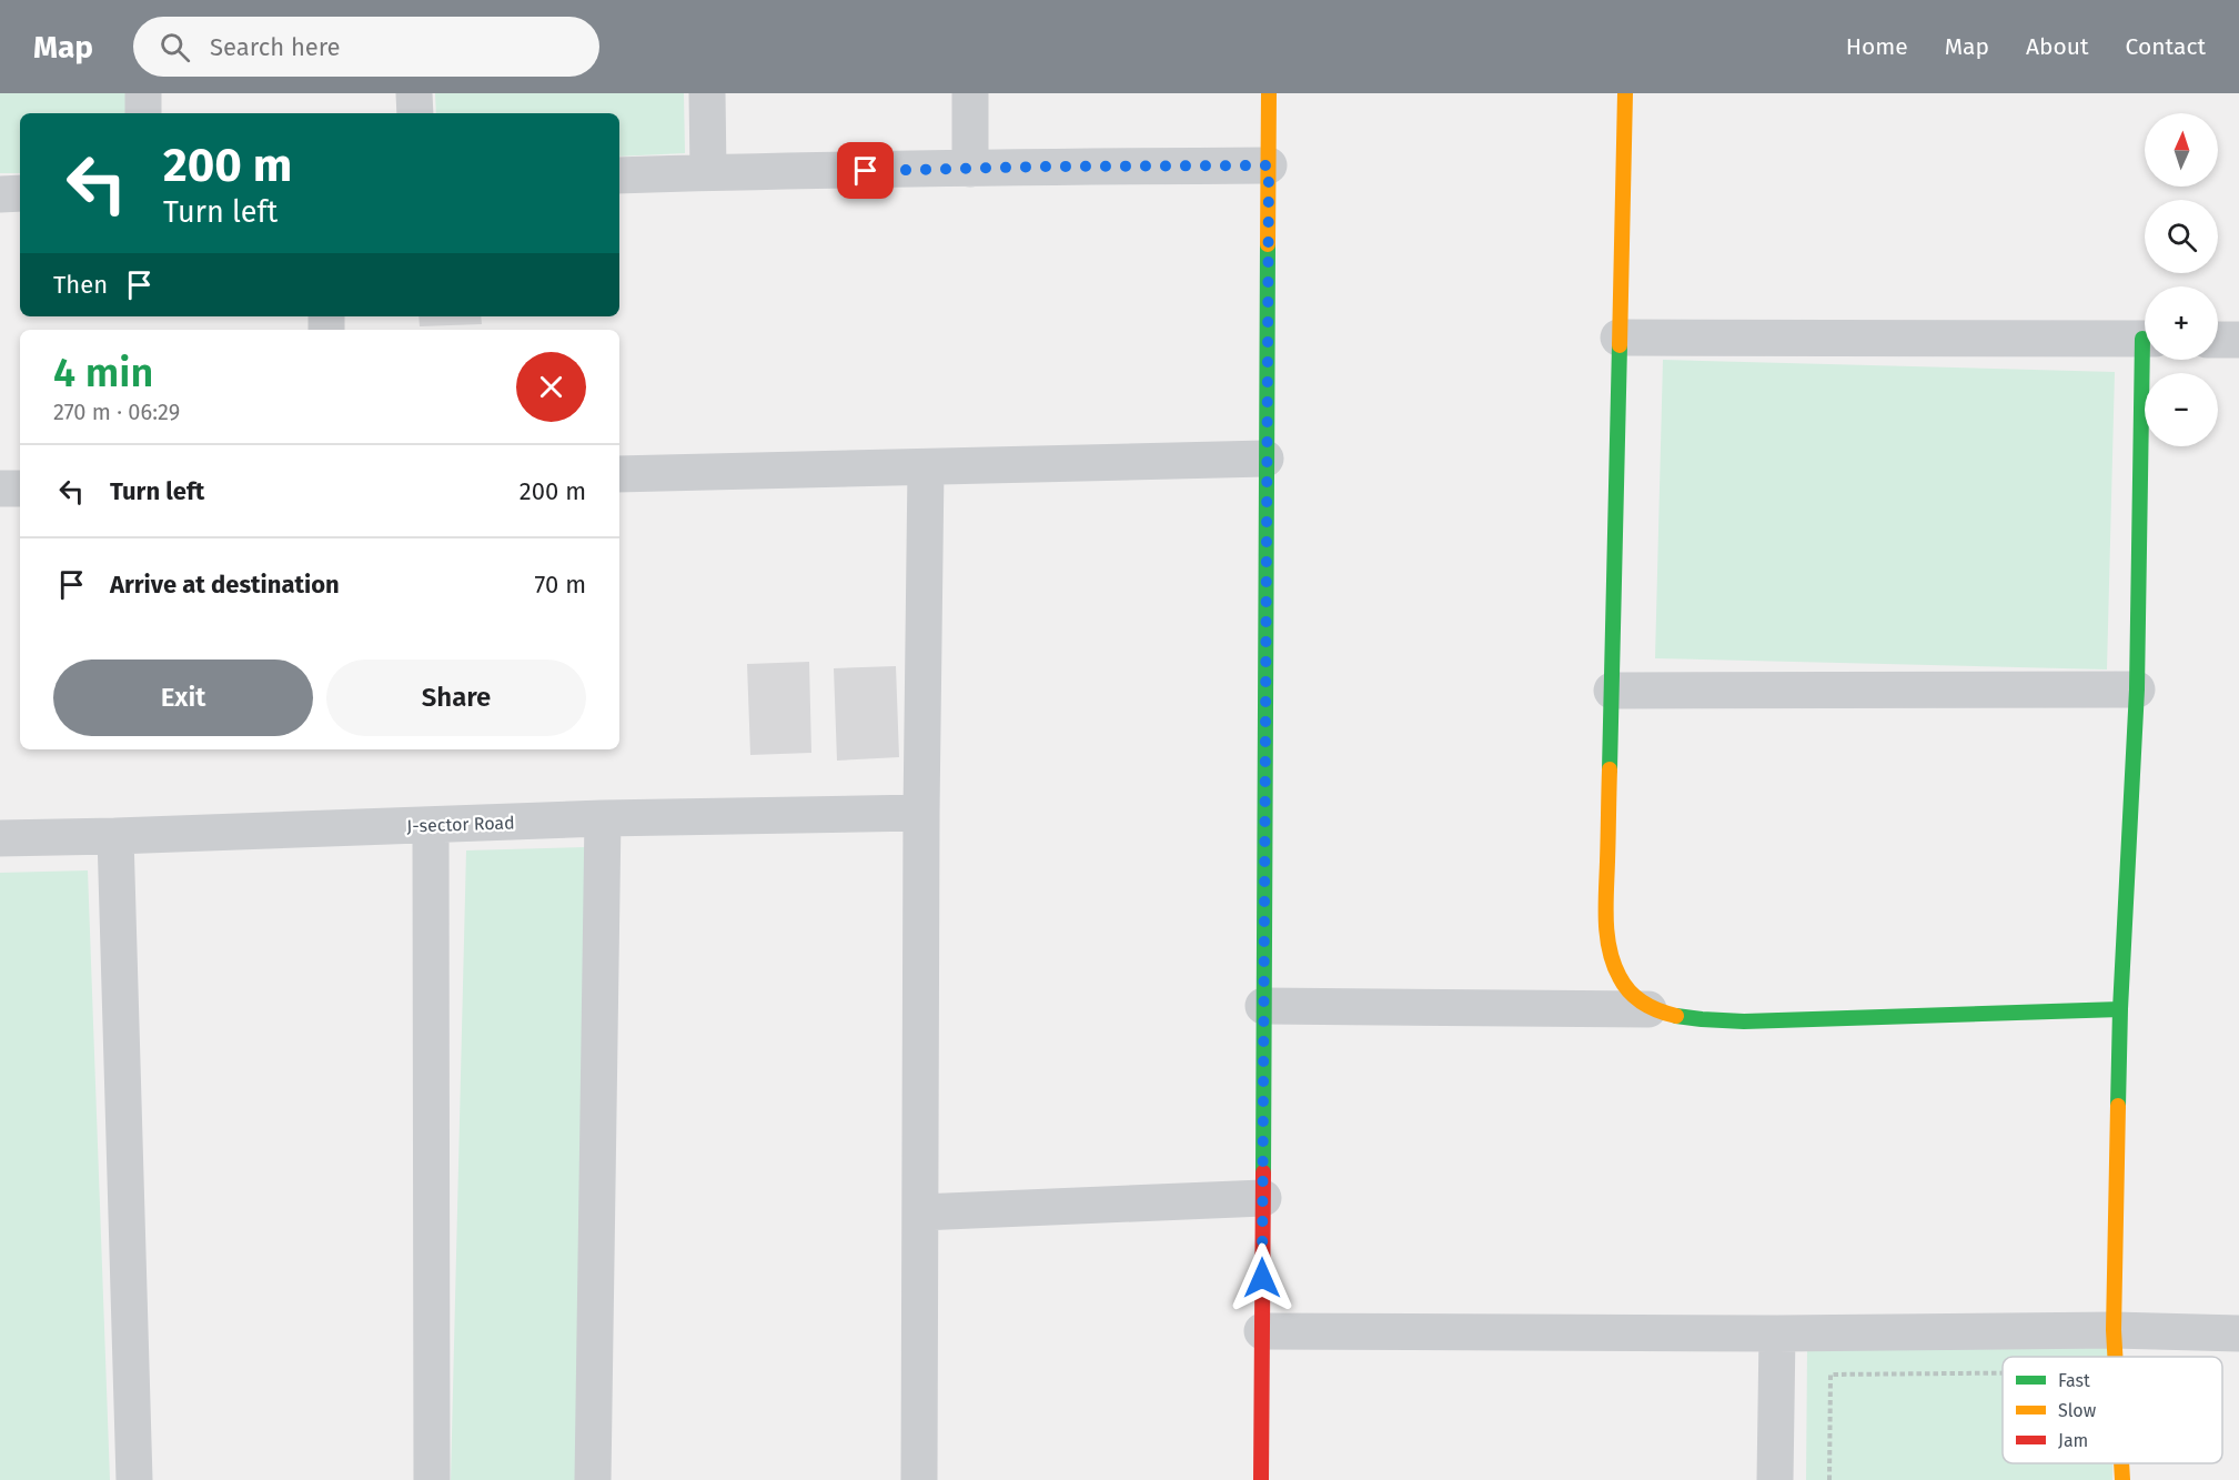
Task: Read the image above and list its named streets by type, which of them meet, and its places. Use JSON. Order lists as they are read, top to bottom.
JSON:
{
  "streets": {
    "street": ["J-sector Road"]
  },
  "legend": ["Fast", "Slow", "Jam"],
  "north": "top",
  "page": {
    "header": "Map",
    "search": "Search here",
    "nav": [
      "Home",
      "Map",
      "About",
      "Contact"
    ],
    "map_buttons": ["+", "−"],
    "turn": ["200 m", "Turn left"],
    "then": "Then",
    "heading": ["4 min", "270 m · 06:29"],
    "list": [
      {
        "name": "Turn left",
        "value": "200 m"
      },
      {
        "name": "Arrive at destination",
        "value": "70 m"
      }
    ],
    "buttons": ["Exit", "Share"]
  }
}
